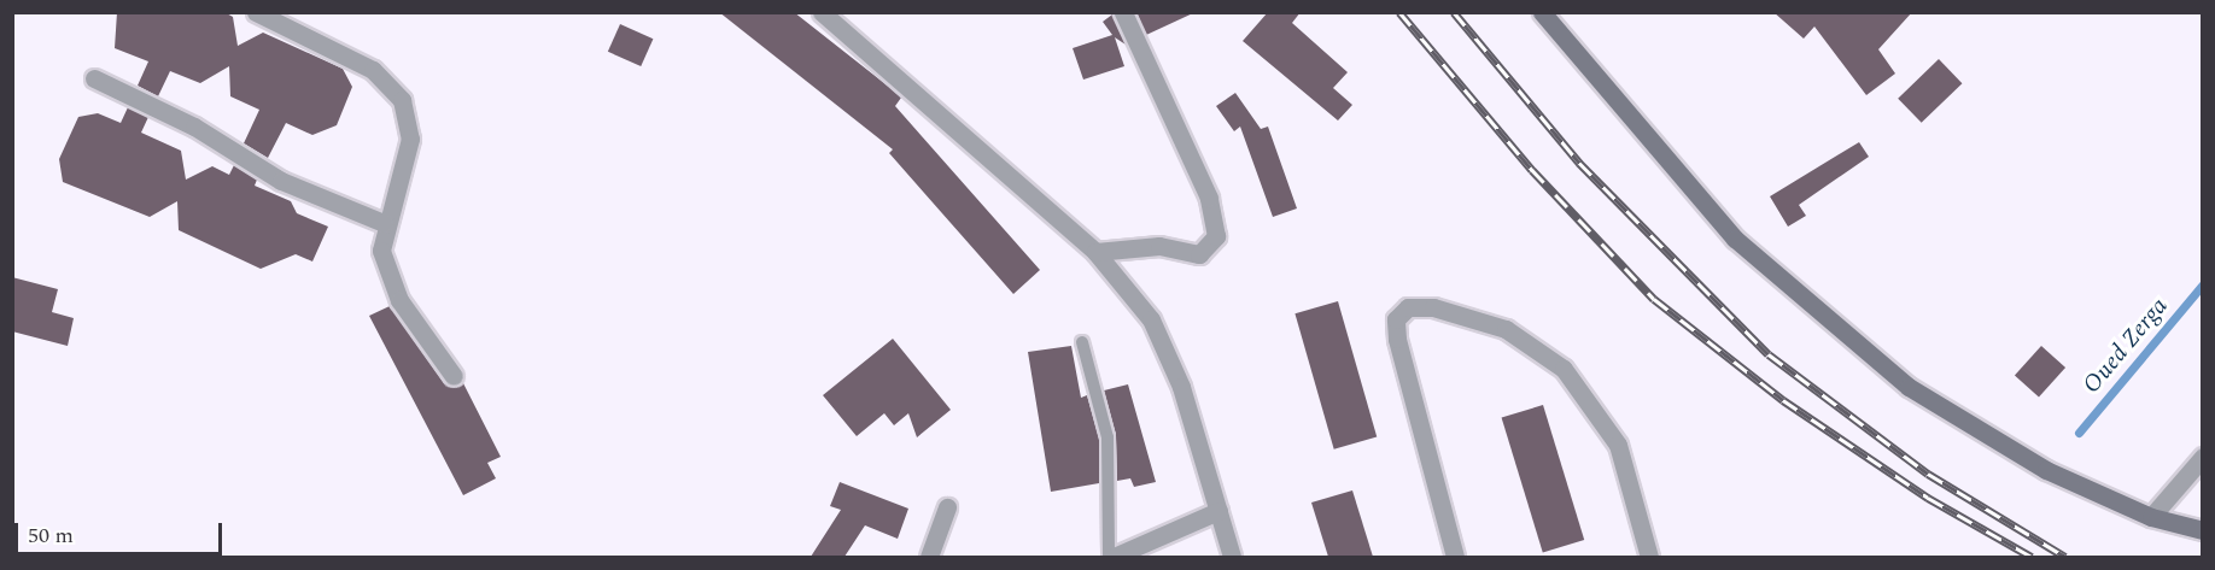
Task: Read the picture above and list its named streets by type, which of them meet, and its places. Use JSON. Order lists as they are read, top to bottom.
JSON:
{
  "water": ["Oued Zerga"],
  "scale_bar": "50 m"
}
